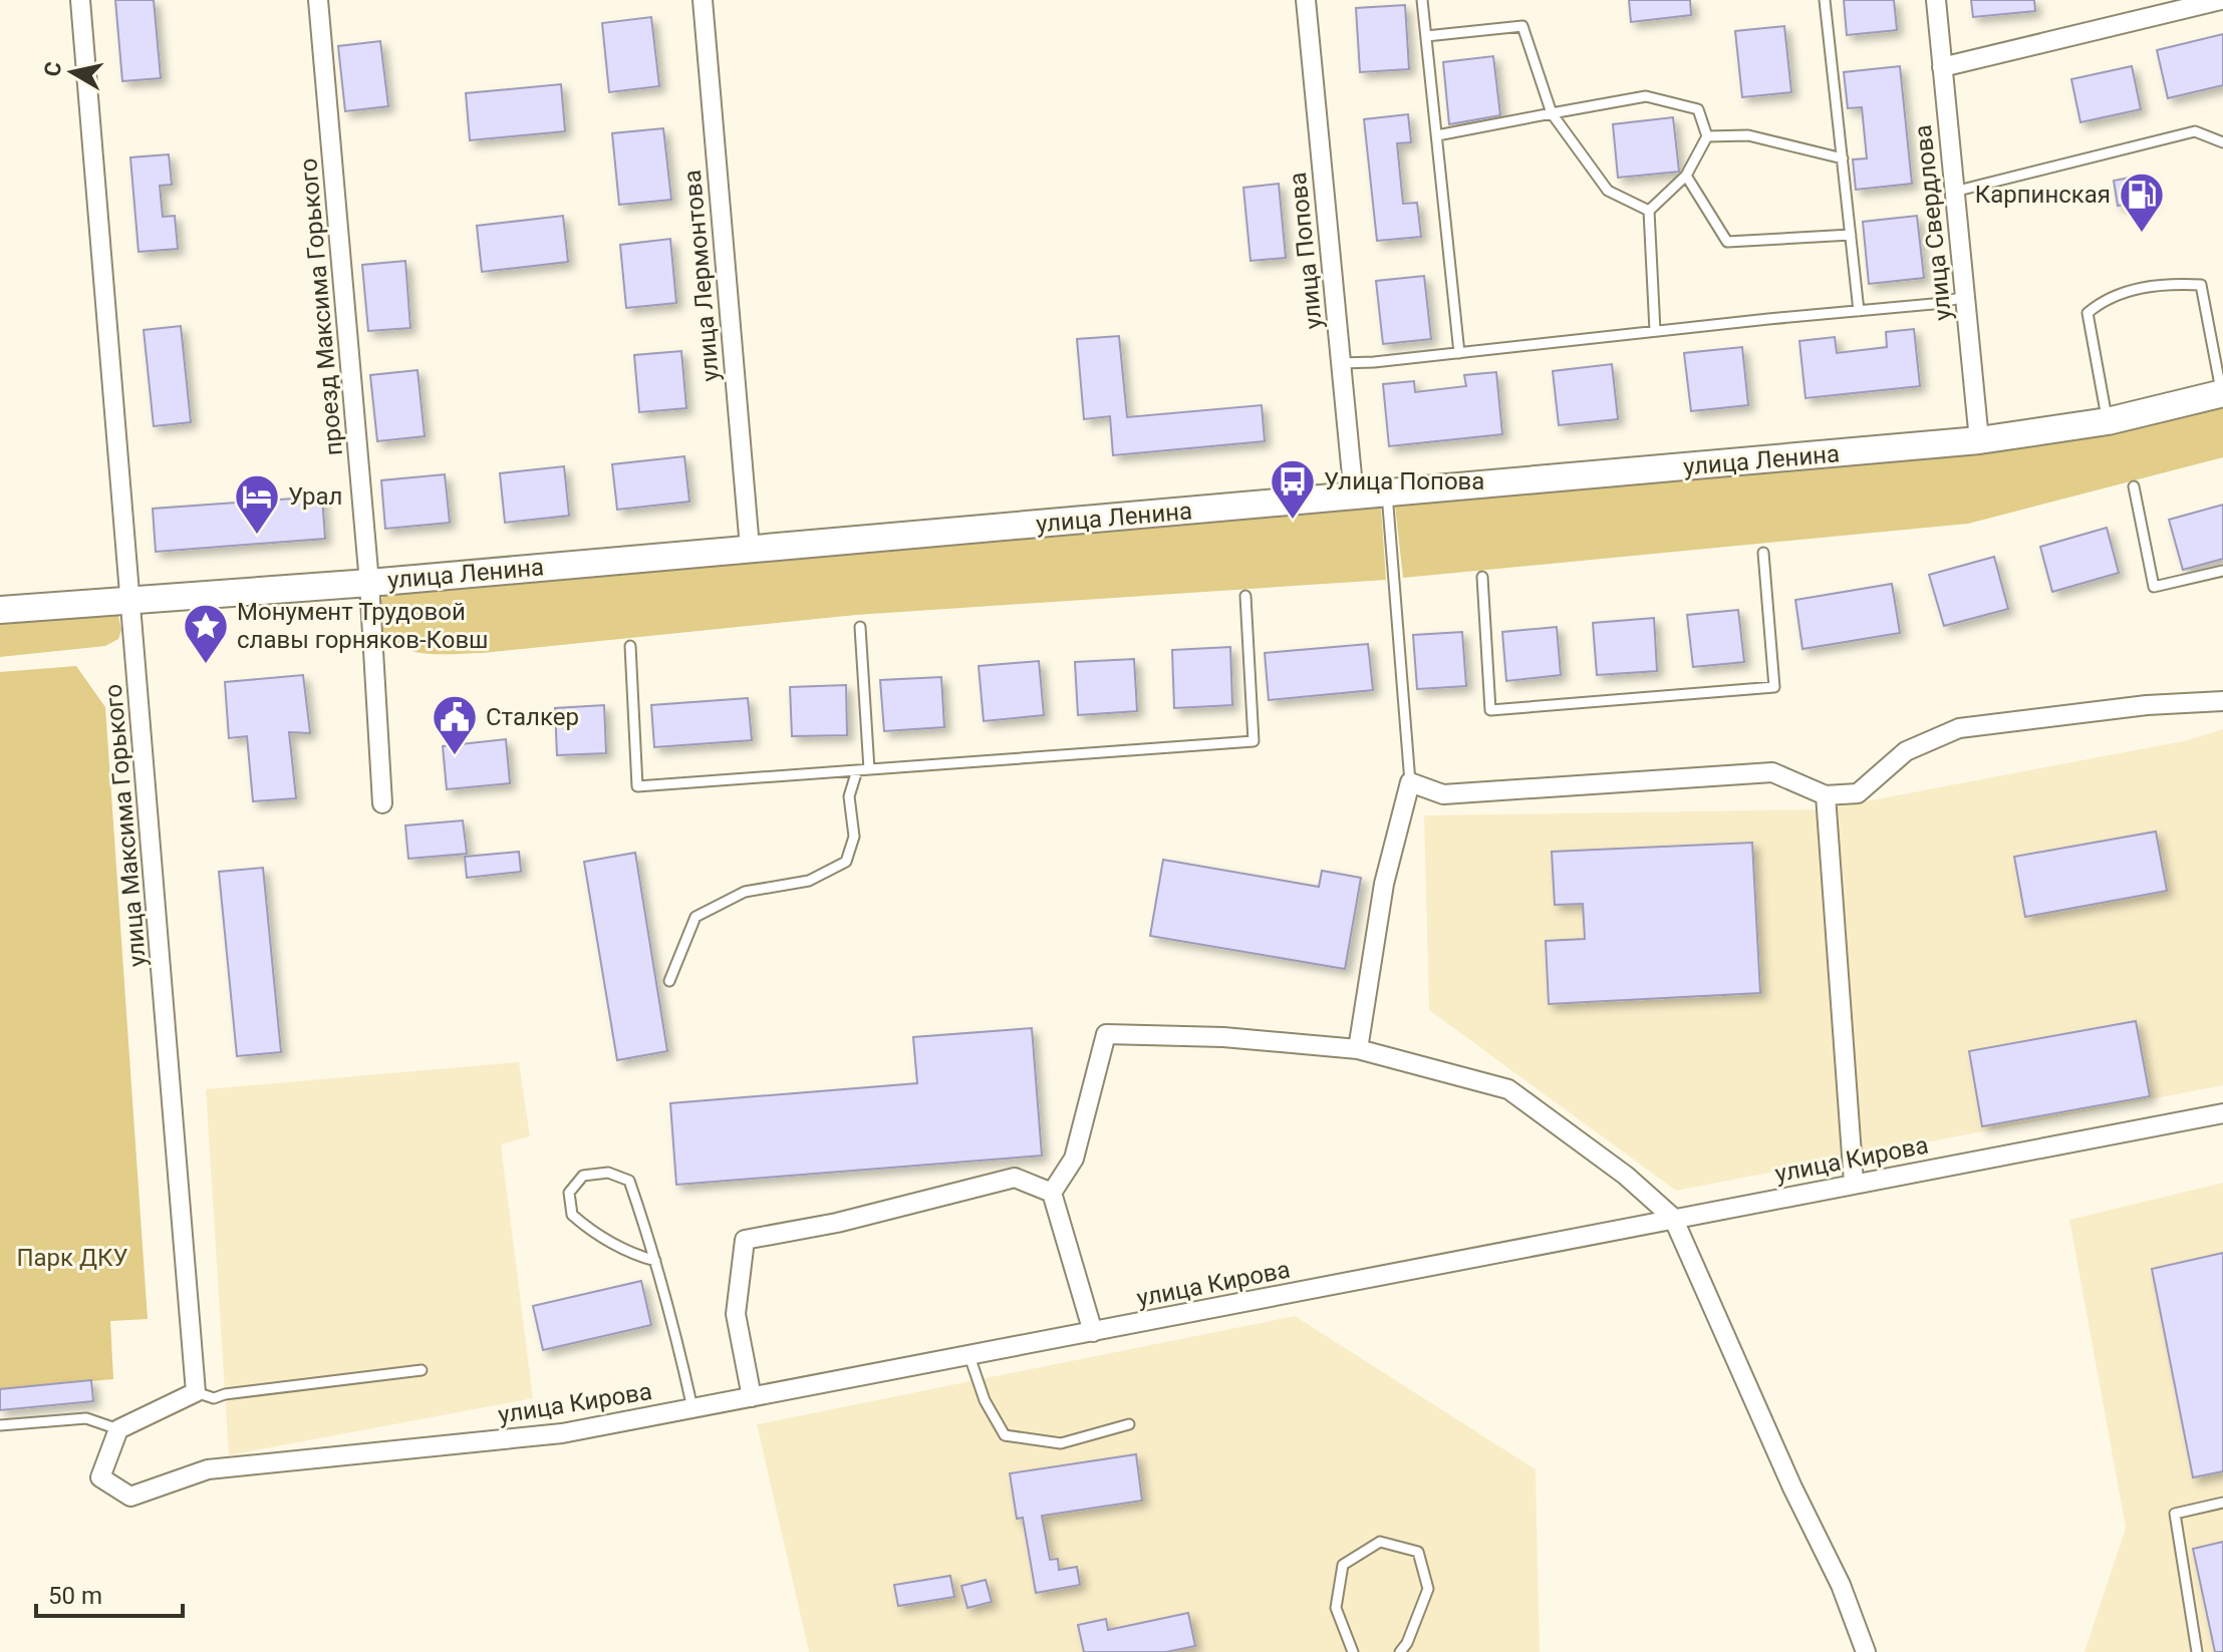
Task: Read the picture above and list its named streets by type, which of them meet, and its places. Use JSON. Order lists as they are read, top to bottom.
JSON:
{
  "streets": {
    "street": [
      "улица Свердлова",
      "улица Попова",
      "улица Лермонтова",
      "проезд Максима Горького",
      "улица Ленина",
      "улица Максима Горького",
      "улица Кирова"
    ]
  },
  "crossings": [
    ["улица Свердлова", "улица Ленина"],
    ["улица Попова", "улица Ленина"],
    ["улица Лермонтова", "улица Ленина"],
    ["проезд Максима Горького", "улица Ленина"],
    ["улица Ленина", "улица Максима Горького"]
  ],
  "parks": ["Парк ДКУ"],
  "places": {
    "fuel station": ["Карпинская"],
    "bus stop": ["Улица Попова"],
    "hotel": ["Урал"],
    "place": ["Монумент Трудовой славы горняков-Ковш"],
    "public building": ["Сталкер"]
  },
  "scale_bar": "50 m",
  "north": "left"
}
